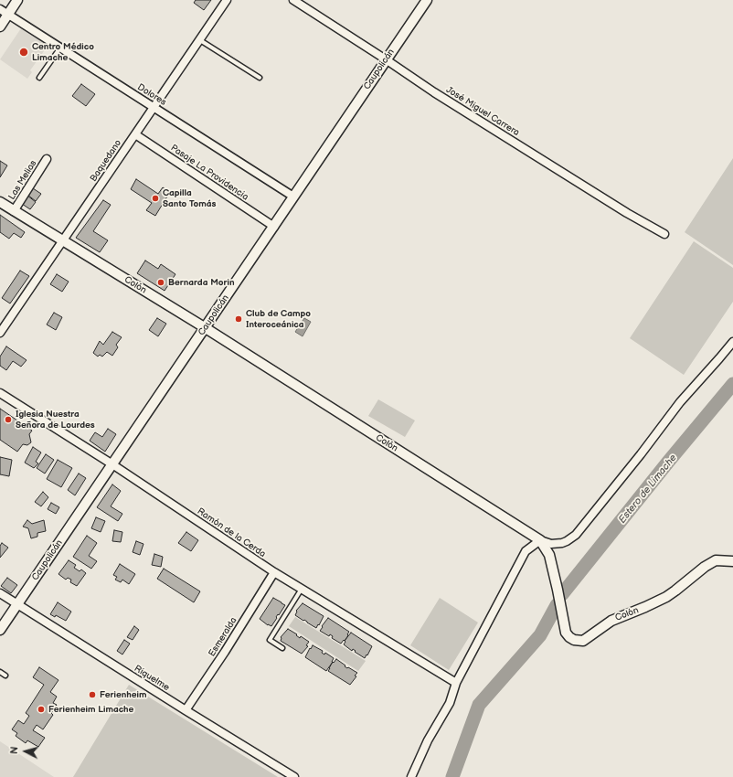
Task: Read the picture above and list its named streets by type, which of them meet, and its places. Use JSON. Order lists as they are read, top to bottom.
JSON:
{
  "streets": {
    "street": [
      "Caupolicán",
      "Dolores",
      "José Miguel Carrera",
      "Baquedano",
      "Pasaje La Providencia",
      "Las Melias",
      "Colón",
      "Ramón de la Cerda",
      "Esmeralda",
      "Riquelme"
    ]
  },
  "crossings": [
    ["Caupolicán", "Dolores"],
    ["Caupolicán", "José Miguel Carrera"],
    ["Caupolicán", "Pasaje La Providencia"],
    ["Caupolicán", "Colón"],
    ["Caupolicán", "Ramón de la Cerda"],
    ["Caupolicán", "Riquelme"],
    ["Dolores", "Baquedano"],
    ["Baquedano", "Pasaje La Providencia"],
    ["Baquedano", "Colón"],
    ["Las Melias", "Colón"],
    ["Ramón de la Cerda", "Esmeralda"],
    ["Esmeralda", "Riquelme"]
  ],
  "water": ["Estero de Limache"],
  "places": [
    "Centro Médico Limache",
    "Capilla Santo Tomás",
    "Bernarda Morin",
    "Club de Campo Interoceánica",
    "Iglesia Nuestra Señora de Lourdes",
    "Ferienheim",
    "Ferienheim Limache"
  ],
  "north": "left"
}
